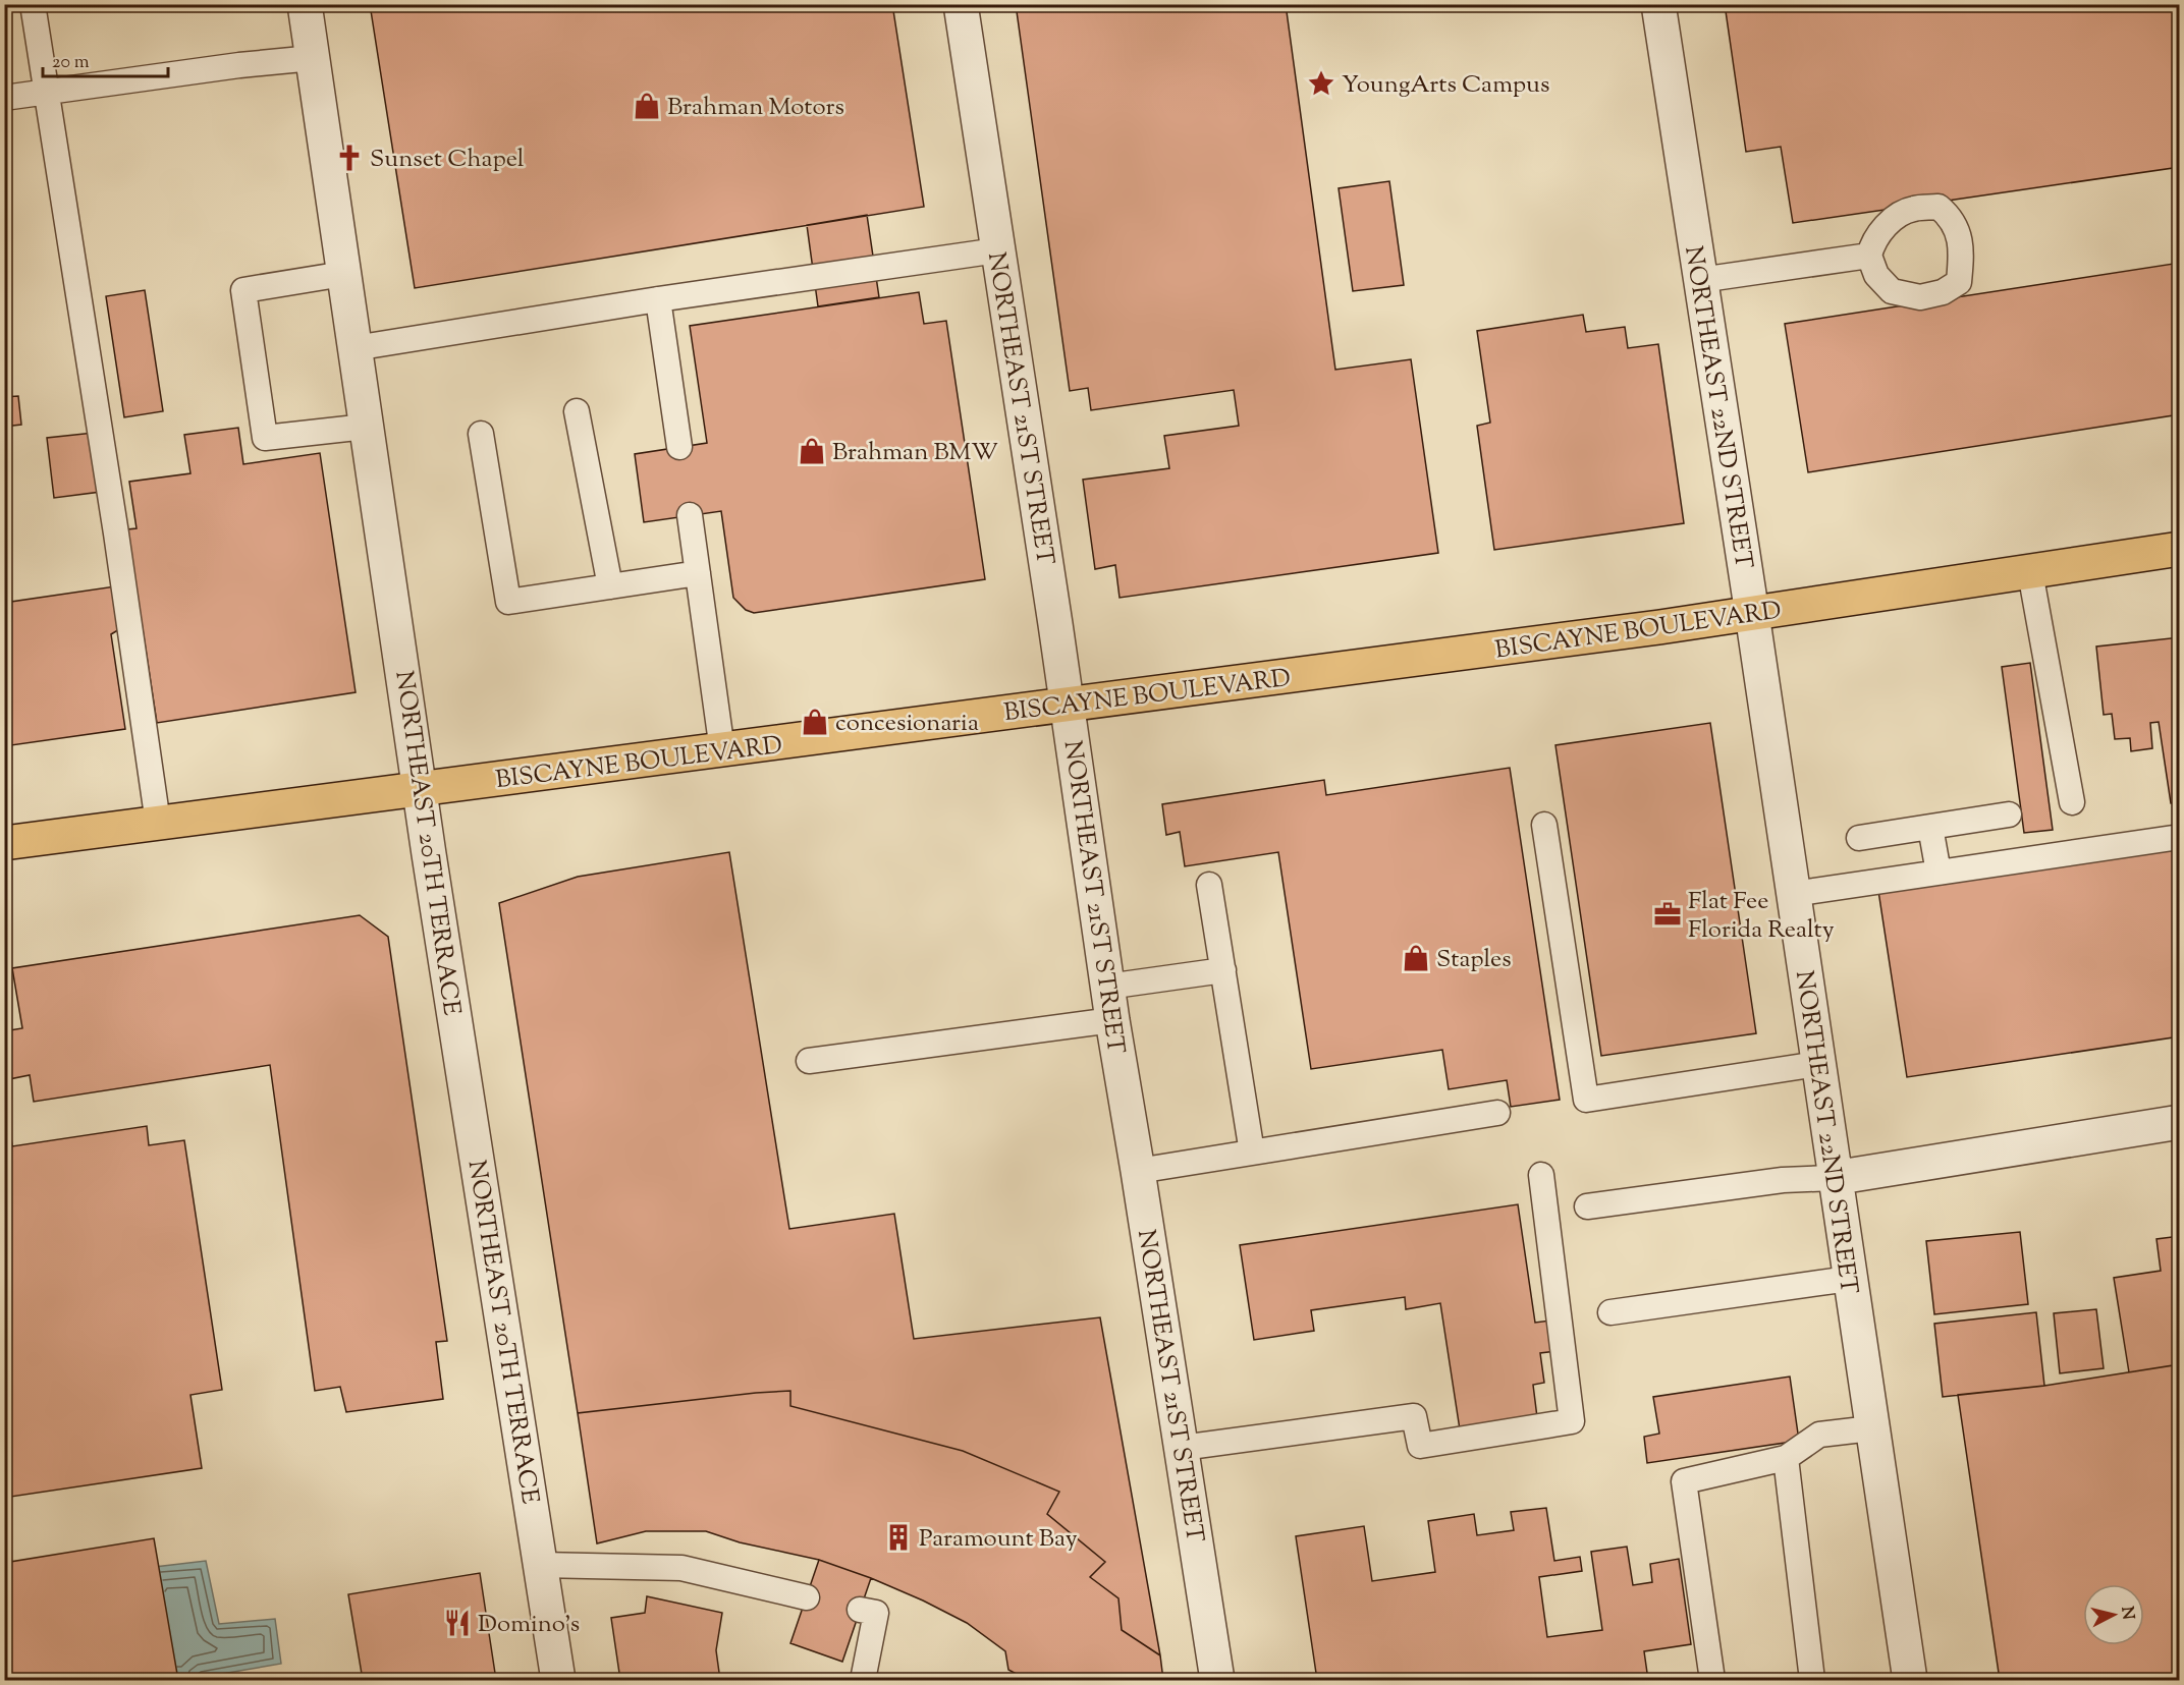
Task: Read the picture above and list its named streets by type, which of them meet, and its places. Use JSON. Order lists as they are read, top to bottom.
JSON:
{
  "streets": {
    "main road": ["BISCAYNE BOULEVARD"],
    "street": ["NORTHEAST 22ND STREET", "NORTHEAST 21ST STREET", "NORTHEAST 20TH TERRACE"]
  },
  "crossings": [
    ["NORTHEAST 22ND STREET", "BISCAYNE BOULEVARD"],
    ["NORTHEAST 21ST STREET", "BISCAYNE BOULEVARD"],
    ["BISCAYNE BOULEVARD", "NORTHEAST 20TH TERRACE"]
  ],
  "places": {
    "place": ["YoungArts Campus"],
    "shop": [
      "Brahman Motors",
      "Brahman BMW",
      "concesionaria",
      "Staples"
    ],
    "church": ["Sunset Chapel"],
    "office": ["Flat Fee Florida Realty"],
    "building": ["Paramount Bay"],
    "restaurant": ["Domino's"]
  },
  "scale_bar": "20 m",
  "north": "right"
}
